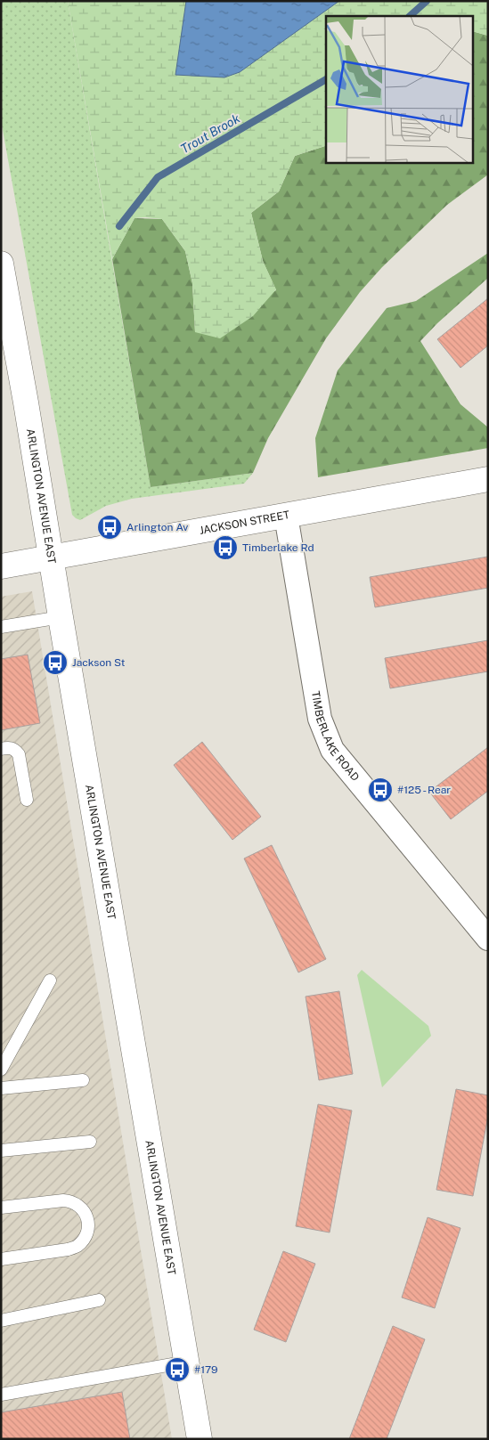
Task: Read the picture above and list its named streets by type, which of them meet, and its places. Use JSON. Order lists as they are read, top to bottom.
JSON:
{
  "streets": {
    "street": ["ARLINGTON AVENUE EAST", "JACKSON STREET", "TIMBERLAKE ROAD"]
  },
  "crossings": [
    ["ARLINGTON AVENUE EAST", "JACKSON STREET"],
    ["JACKSON STREET", "TIMBERLAKE ROAD"]
  ],
  "water": ["Trout Brook"],
  "places": {
    "bus stop": [
      "Arlington Av",
      "Timberlake Rd",
      "Jackson St",
      "#125 - Rear",
      "#179"
    ]
  }
}
